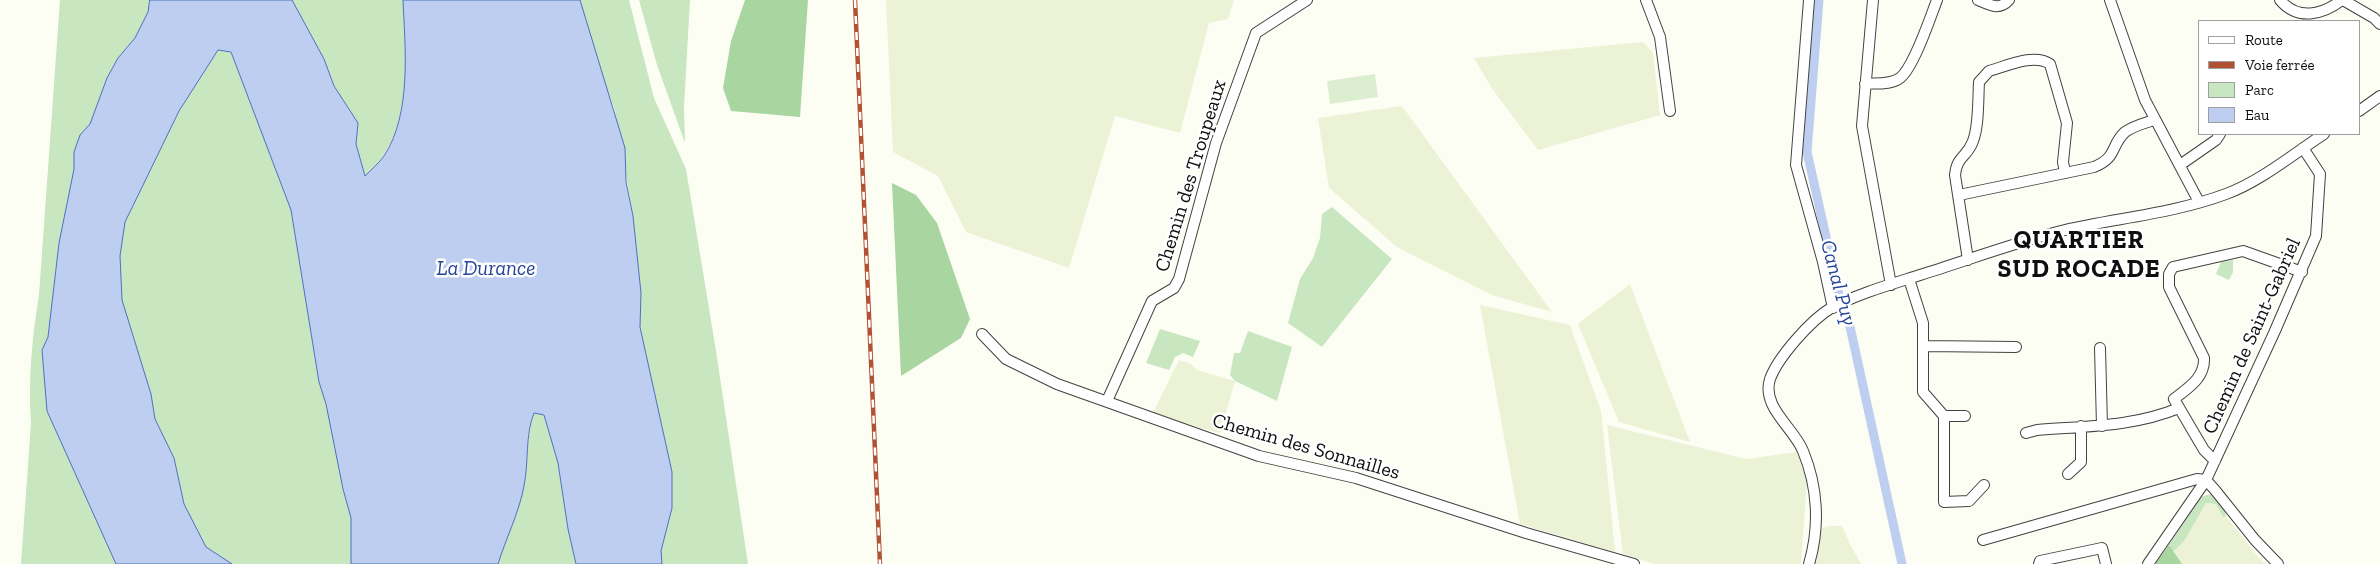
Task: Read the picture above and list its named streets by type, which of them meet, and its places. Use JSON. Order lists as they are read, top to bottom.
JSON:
{
  "streets": {
    "street": ["Chemin des Troupeaux", "Chemin de Saint-Gabriel", "Chemin des Sonnailles"]
  },
  "crossings": [
    ["Chemin des Troupeaux", "Chemin des Sonnailles"]
  ],
  "districts": ["QUARTIER SUD ROCADE"],
  "water": ["La Durance", "Canal Puy"],
  "legend": [
    "Route",
    "Voie ferrée",
    "Parc",
    "Eau"
  ]
}
